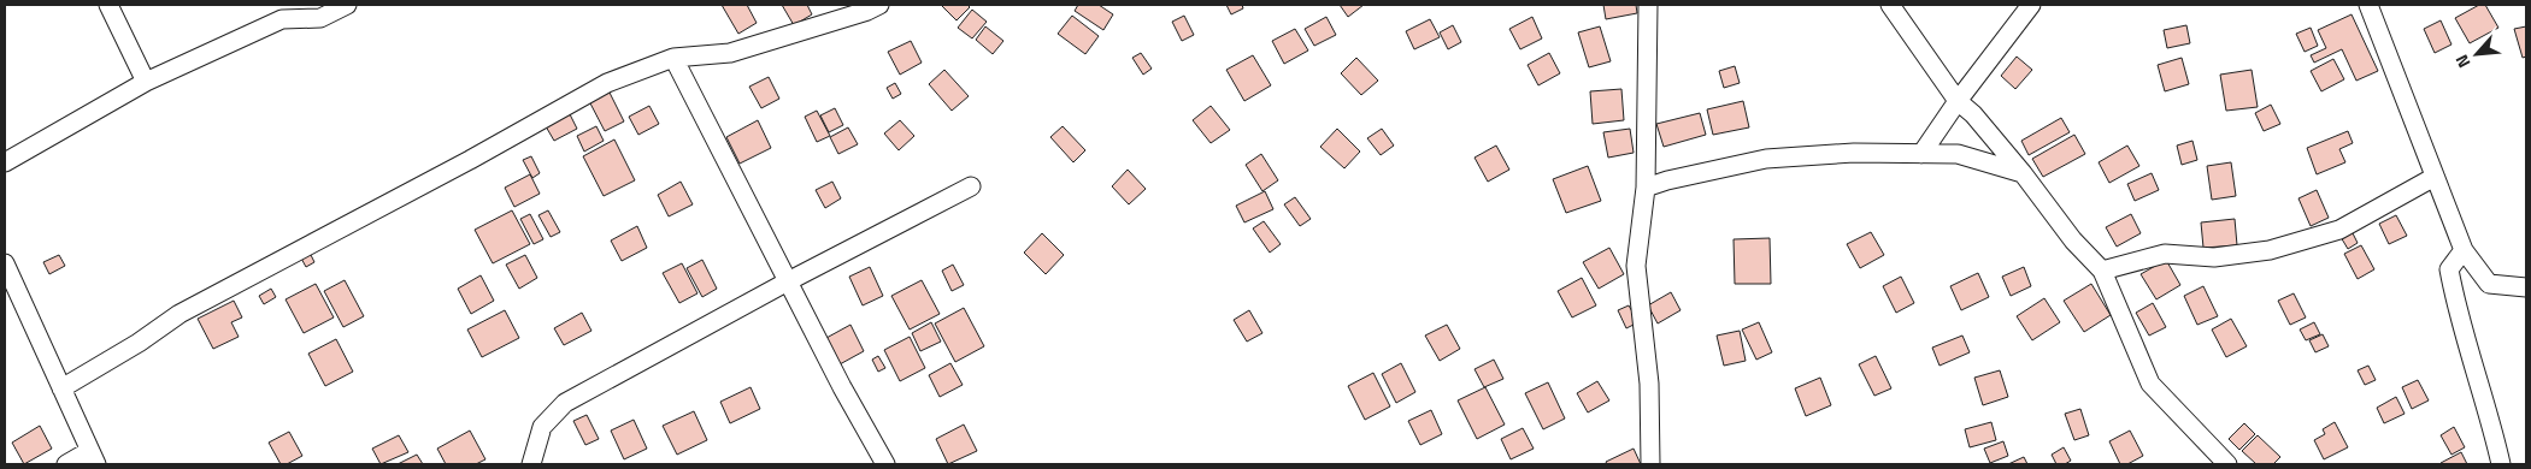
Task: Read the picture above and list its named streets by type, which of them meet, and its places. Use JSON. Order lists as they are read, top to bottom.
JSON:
{
  "north": "bottom left"
}
